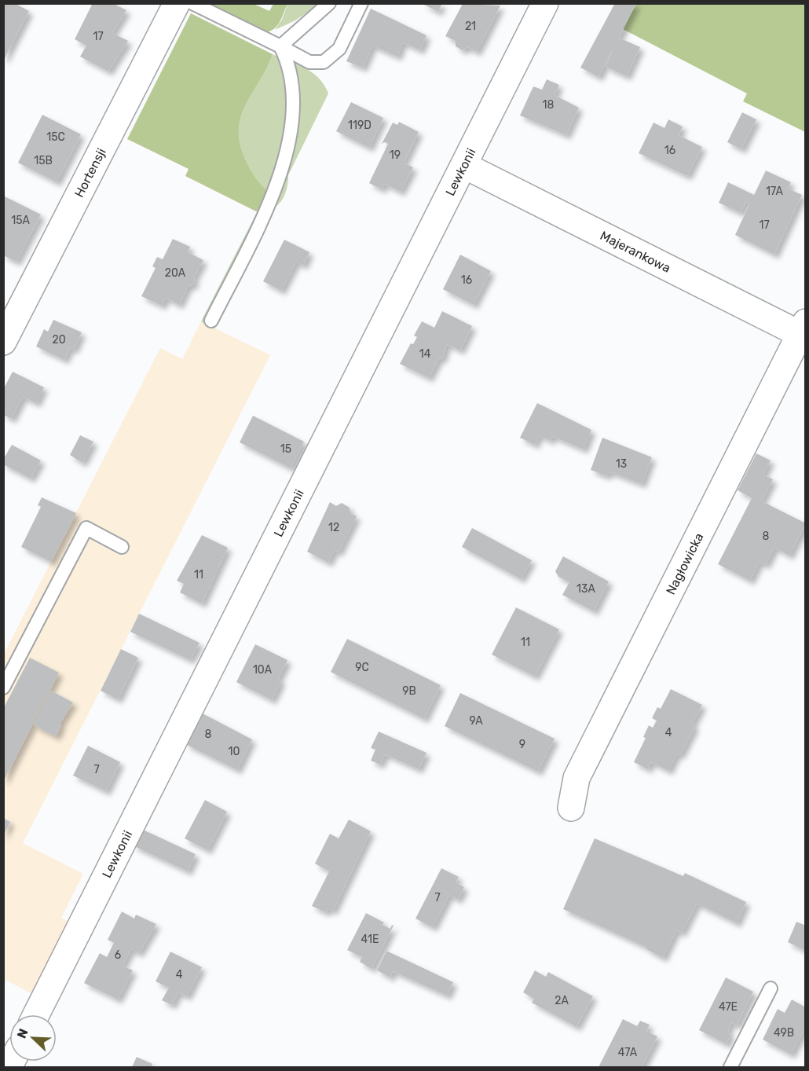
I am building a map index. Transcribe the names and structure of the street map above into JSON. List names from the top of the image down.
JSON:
{
  "streets": {
    "street": [
      "Hortensji",
      "Lewkonii",
      "Majerankowa",
      "Nagłowicka"
    ]
  },
  "crossings": [
    ["Lewkonii", "Majerankowa"],
    ["Majerankowa", "Nagłowicka"]
  ],
  "house_numbers": [
    "21",
    "17",
    "18",
    "119D",
    "15C",
    "16",
    "19",
    "15B",
    "17A",
    "15A",
    "17",
    "20A",
    "16",
    "20",
    "14",
    "15",
    "13",
    "12",
    "8",
    "11",
    "13A",
    "11",
    "9C",
    "10A",
    "9B",
    "9A",
    "4",
    "8",
    "9",
    "10",
    "7",
    "7",
    "41E",
    "6",
    "4",
    "2A",
    "47E",
    "49B",
    "47A"
  ],
  "north": "top left"
}
